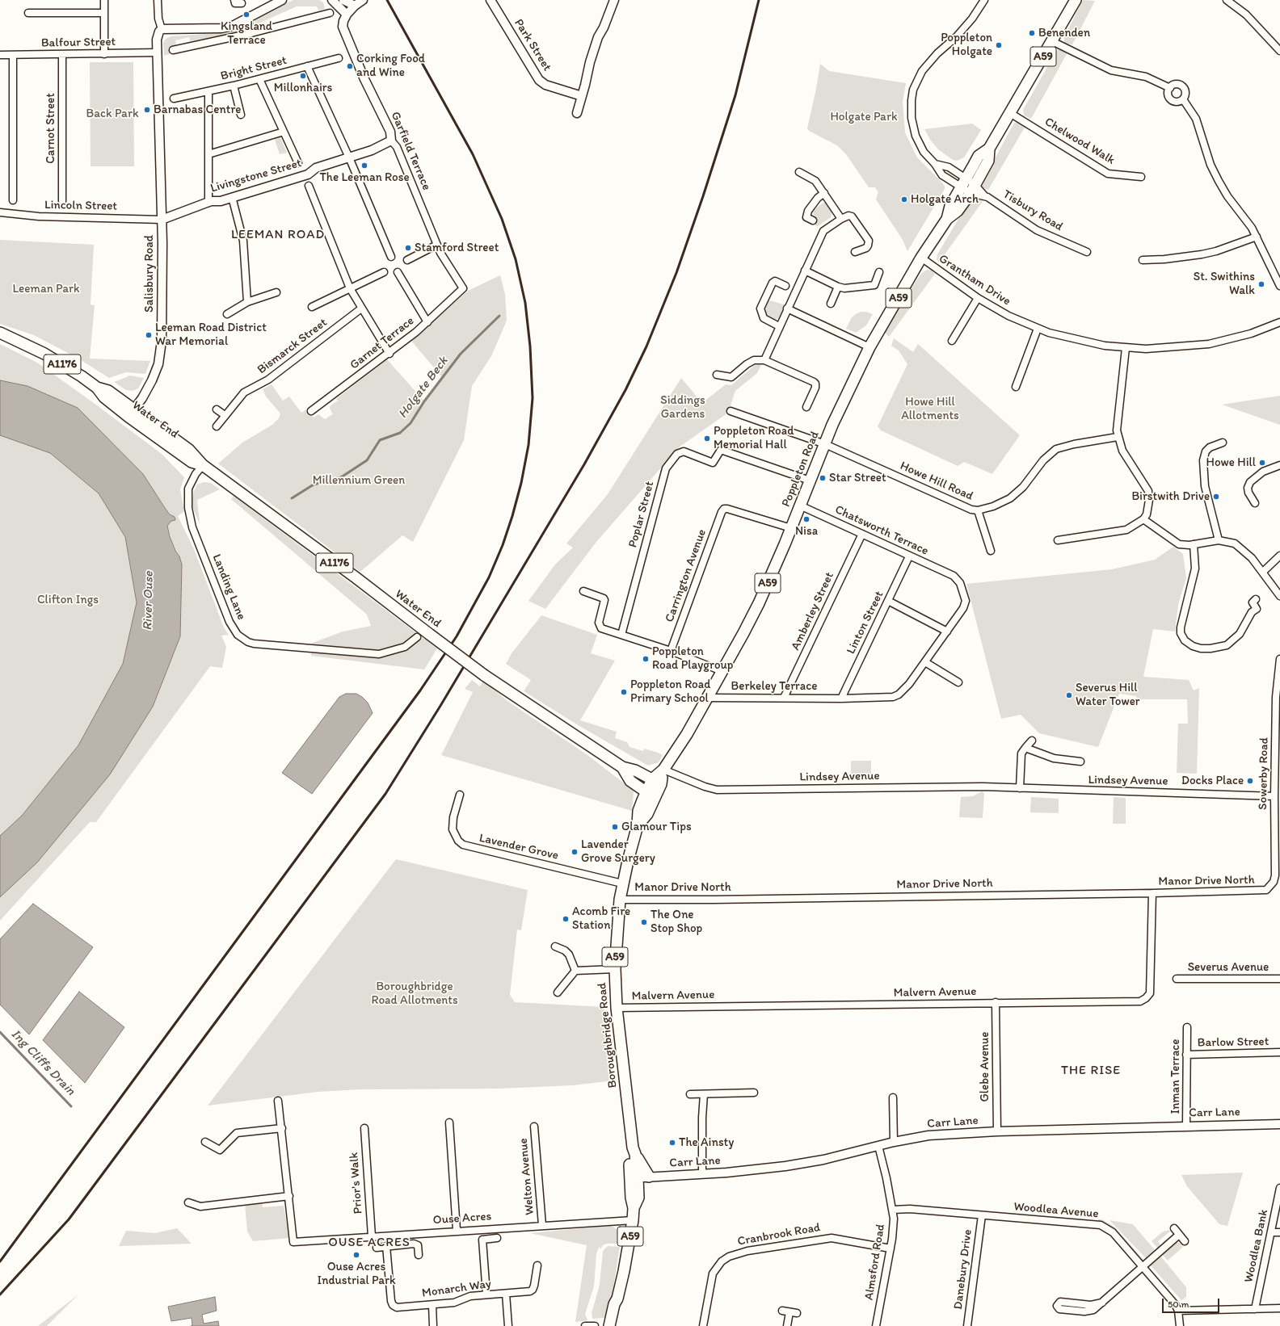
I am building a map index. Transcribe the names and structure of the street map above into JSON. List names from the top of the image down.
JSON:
{
  "streets": {
    "main road": [
      "A59",
      "A1176",
      "Water End",
      "Poppleton Road",
      "Boroughbridge Road"
    ],
    "street": [
      "Balfour Street",
      "Park Street",
      "Bright Street",
      "Carnot Street",
      "Chelwood Walk",
      "Garfield Terrace",
      "Livingstone Street",
      "Lincoln Street",
      "Tisbury Road",
      "Salisbury Road",
      "Grantham Drive",
      "Garnet Terrace",
      "Bismarck Street",
      "Howe Hill Road",
      "Poplar Street",
      "Chatsworth Terrace",
      "Carrington Avenue",
      "Landing Lane",
      "Amberley Street",
      "Linton Street",
      "Berkeley Terrace",
      "Sowerby Road",
      "Lindsey Avenue",
      "Lavender Grove",
      "Manor Drive North",
      "Severus Avenue",
      "Malvern Avenue",
      "Barlow Street",
      "Glebe Avenue",
      "Inman Terrace",
      "Carr Lane",
      "Welton Avenue",
      "Prior's Walk",
      "Woodlea Avenue",
      "Ouse Acres",
      "Cranbrook Road",
      "Woodlea Bank",
      "Almsford Road",
      "Danebury Drive",
      "Monarch Way"
    ]
  },
  "crossings": [
    ["Balfour Street", "Carnot Street"],
    ["Balfour Street", "Salisbury Road"],
    ["Chelwood Walk", "Poppleton Road"],
    ["Garfield Terrace", "Livingstone Street"],
    ["Garfield Terrace", "Garnet Terrace"],
    ["Livingstone Street", "Lincoln Street"],
    ["Livingstone Street", "Salisbury Road"],
    ["Lincoln Street", "Salisbury Road"],
    ["Tisbury Road", "Poppleton Road"],
    ["Salisbury Road", "Water End"],
    ["Grantham Drive", "Poppleton Road"],
    ["Water End", "Landing Lane"],
    ["Water End", "Boroughbridge Road"],
    ["Poppleton Road", "Howe Hill Road"],
    ["Poppleton Road", "Poplar Street"],
    ["Poppleton Road", "Chatsworth Terrace"],
    ["Poppleton Road", "Carrington Avenue"],
    ["Poppleton Road", "Berkeley Terrace"],
    ["Poppleton Road", "Boroughbridge Road"],
    ["Chatsworth Terrace", "Amberley Street"],
    ["Chatsworth Terrace", "Linton Street"],
    ["Chatsworth Terrace", "Berkeley Terrace"],
    ["Amberley Street", "Berkeley Terrace"],
    ["Linton Street", "Berkeley Terrace"],
    ["Sowerby Road", "Lindsey Avenue"],
    ["Sowerby Road", "Manor Drive North"],
    ["Lindsey Avenue", "Boroughbridge Road"],
    ["Lavender Grove", "Boroughbridge Road"],
    ["Manor Drive North", "Malvern Avenue"],
    ["Manor Drive North", "Boroughbridge Road"],
    ["Malvern Avenue", "Boroughbridge Road"],
    ["Malvern Avenue", "Glebe Avenue"],
    ["Boroughbridge Road", "Carr Lane"],
    ["Boroughbridge Road", "Ouse Acres"],
    ["Barlow Street", "Inman Terrace"],
    ["Glebe Avenue", "Carr Lane"],
    ["Inman Terrace", "Carr Lane"],
    ["Carr Lane", "Almsford Road"],
    ["Welton Avenue", "Ouse Acres"],
    ["Prior's Walk", "Ouse Acres"],
    ["Woodlea Avenue", "Almsford Road"],
    ["Woodlea Avenue", "Danebury Drive"],
    ["Cranbrook Road", "Almsford Road"]
  ],
  "districts": ["LEEMAN ROAD", "THE RISE", "OUSE ACRES"],
  "water": ["Holgate Beck", "River Ouse", "Ing Cliffs Drain"],
  "parks": [
    "Back Park",
    "Holgate Park",
    "Leeman Park",
    "Siddings Gardens",
    "Howe Hill Allotments",
    "Millennium Green",
    "Clifton Ings",
    "Boroughbridge Road Allotments"
  ],
  "places": [
    "Kingsland Terrace",
    "Benenden",
    "Poppleton Holgate",
    "Corking Food and Wine",
    "Millonhairs",
    "Barnabas Centre",
    "The Leeman Rose",
    "Holgate Arch",
    "Stamford Street",
    "St. Swithins Walk",
    "Leeman Road District War Memorial",
    "Poppleton Road Memorial Hall",
    "Howe Hill",
    "Star Street",
    "Birstwith Drive",
    "Nisa",
    "Poppleton Road Playgroup",
    "Poppleton Road Primary School",
    "Severus Hill Water Tower",
    "Docks Place",
    "Glamour Tips",
    "Lavender Grove Surgery",
    "Acomb Fire Station",
    "The One Stop Shop",
    "The Ainsty",
    "Ouse Acres Industrial Park"
  ],
  "scale_bar": "50 m"
}
